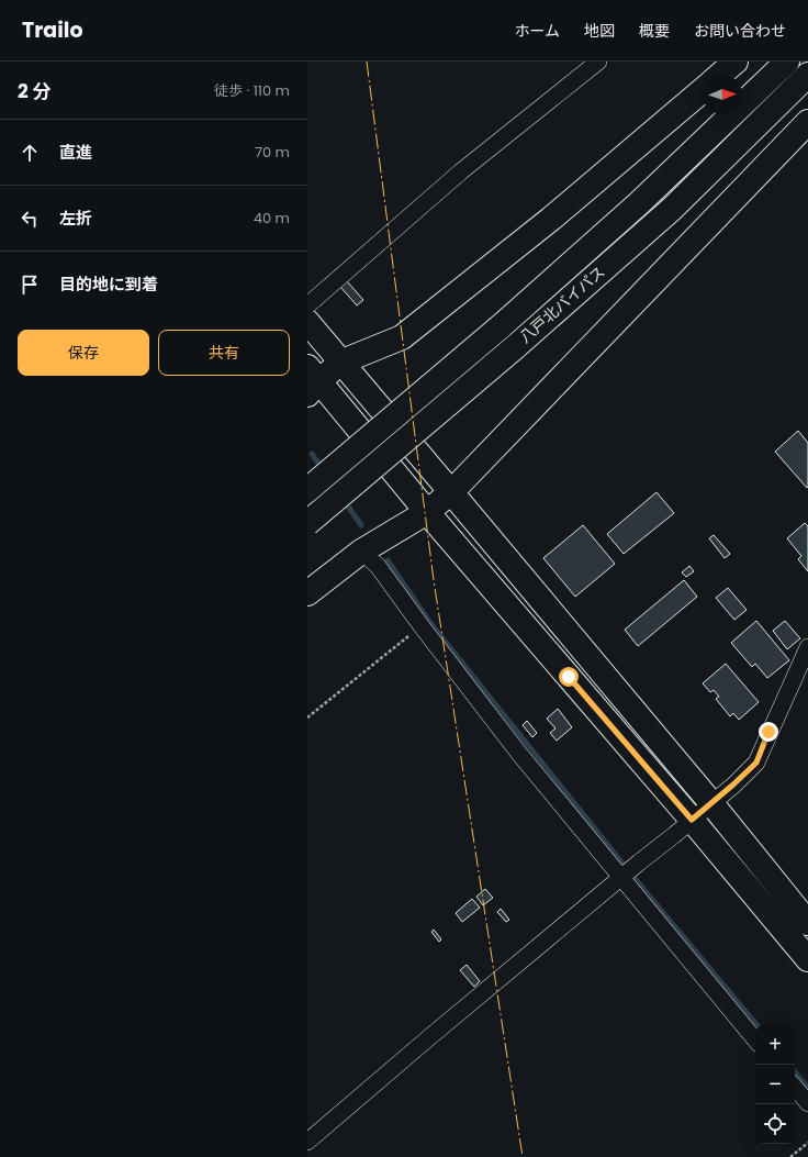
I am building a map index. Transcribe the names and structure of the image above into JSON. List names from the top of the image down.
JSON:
{
  "streets": {
    "main road": ["八戸北バイパス"]
  },
  "north": "right",
  "page": {
    "header": "Trailo",
    "nav": [
      "ホーム",
      "地図",
      "概要",
      "お問い合わせ"
    ],
    "heading": ["2 分", "徒歩 · 110 m"],
    "list": [
      ["直進", "70 m"],
      ["左折", "40 m"],
      "目的地に到着"
    ],
    "buttons": ["保存", "共有"],
    "map_buttons": ["+", "−"]
  }
}
